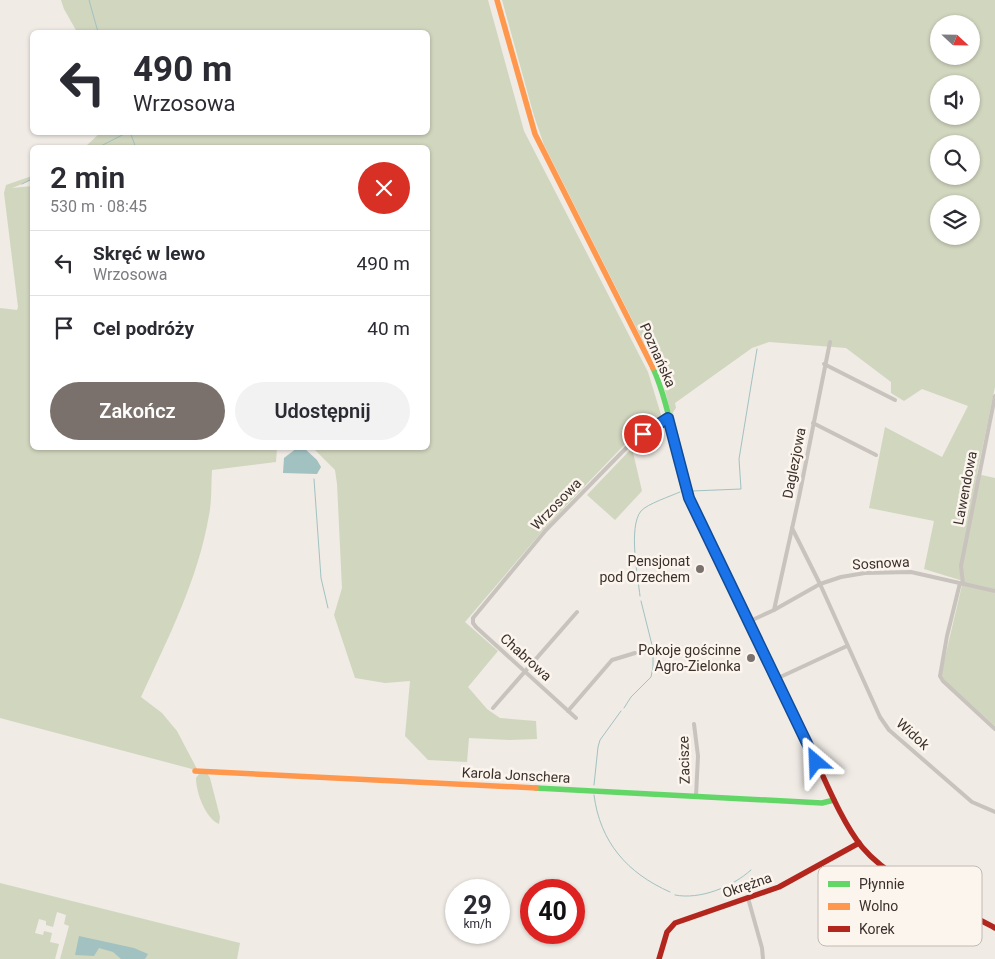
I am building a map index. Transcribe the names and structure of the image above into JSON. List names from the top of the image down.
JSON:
{
  "streets": {
    "street": [
      "Poznańska",
      "Daglezjowa",
      "Lawendowa",
      "Wrzosowa",
      "Sosnowa",
      "Chabrowa",
      "Widok",
      "Zacisze",
      "Karola Jonschera",
      "Okrężna"
    ]
  },
  "crossings": [
    ["Poznańska", "Wrzosowa"],
    ["Poznańska", "Sosnowa"],
    ["Poznańska", "Karola Jonschera"],
    ["Poznańska", "Okrężna"],
    ["Daglezjowa", "Sosnowa"],
    ["Lawendowa", "Sosnowa"],
    ["Wrzosowa", "Chabrowa"],
    ["Sosnowa", "Widok"],
    ["Zacisze", "Karola Jonschera"]
  ],
  "places": ["Pensjonat pod Orzechem", "Pokoje gościnne Agro-Zielonka"],
  "legend": ["Płynnie", "Wolno", "Korek"],
  "north": "right",
  "page": {
    "turn": ["490 m", "Wrzosowa"],
    "heading": ["2 min", "530 m · 08:45"],
    "list": [
      {
        "name": "Skręć w lewo",
        "note": "Wrzosowa",
        "value": "490 m"
      },
      {
        "name": "Cel podróży",
        "value": "40 m"
      }
    ],
    "buttons": ["Zakończ", "Udostępnij"],
    "speed": "29 km/h",
    "limit": "40"
  }
}
